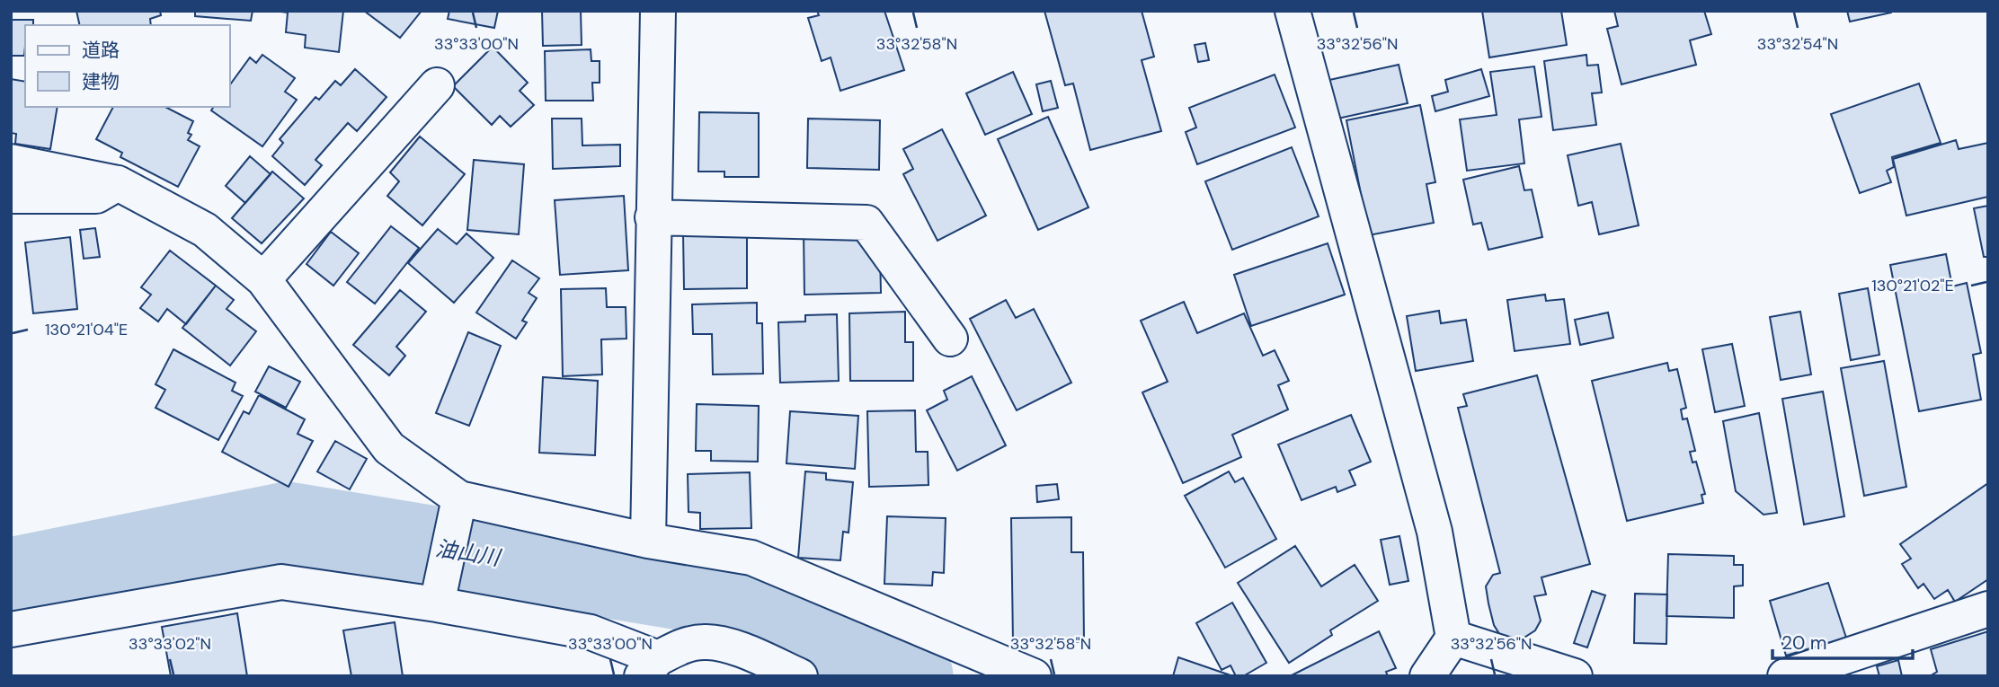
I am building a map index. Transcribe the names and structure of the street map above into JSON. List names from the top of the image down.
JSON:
{
  "water": ["油山川"],
  "legend": ["道路", "建物"],
  "scale_bar": "20 m",
  "coordinates": [
    "33°33'00\"N",
    "33°32'58\"N",
    "33°32'56\"N",
    "33°32'54\"N",
    "130°21'02\"E",
    "130°21'04\"E",
    "33°33'02\"N"
  ]
}
